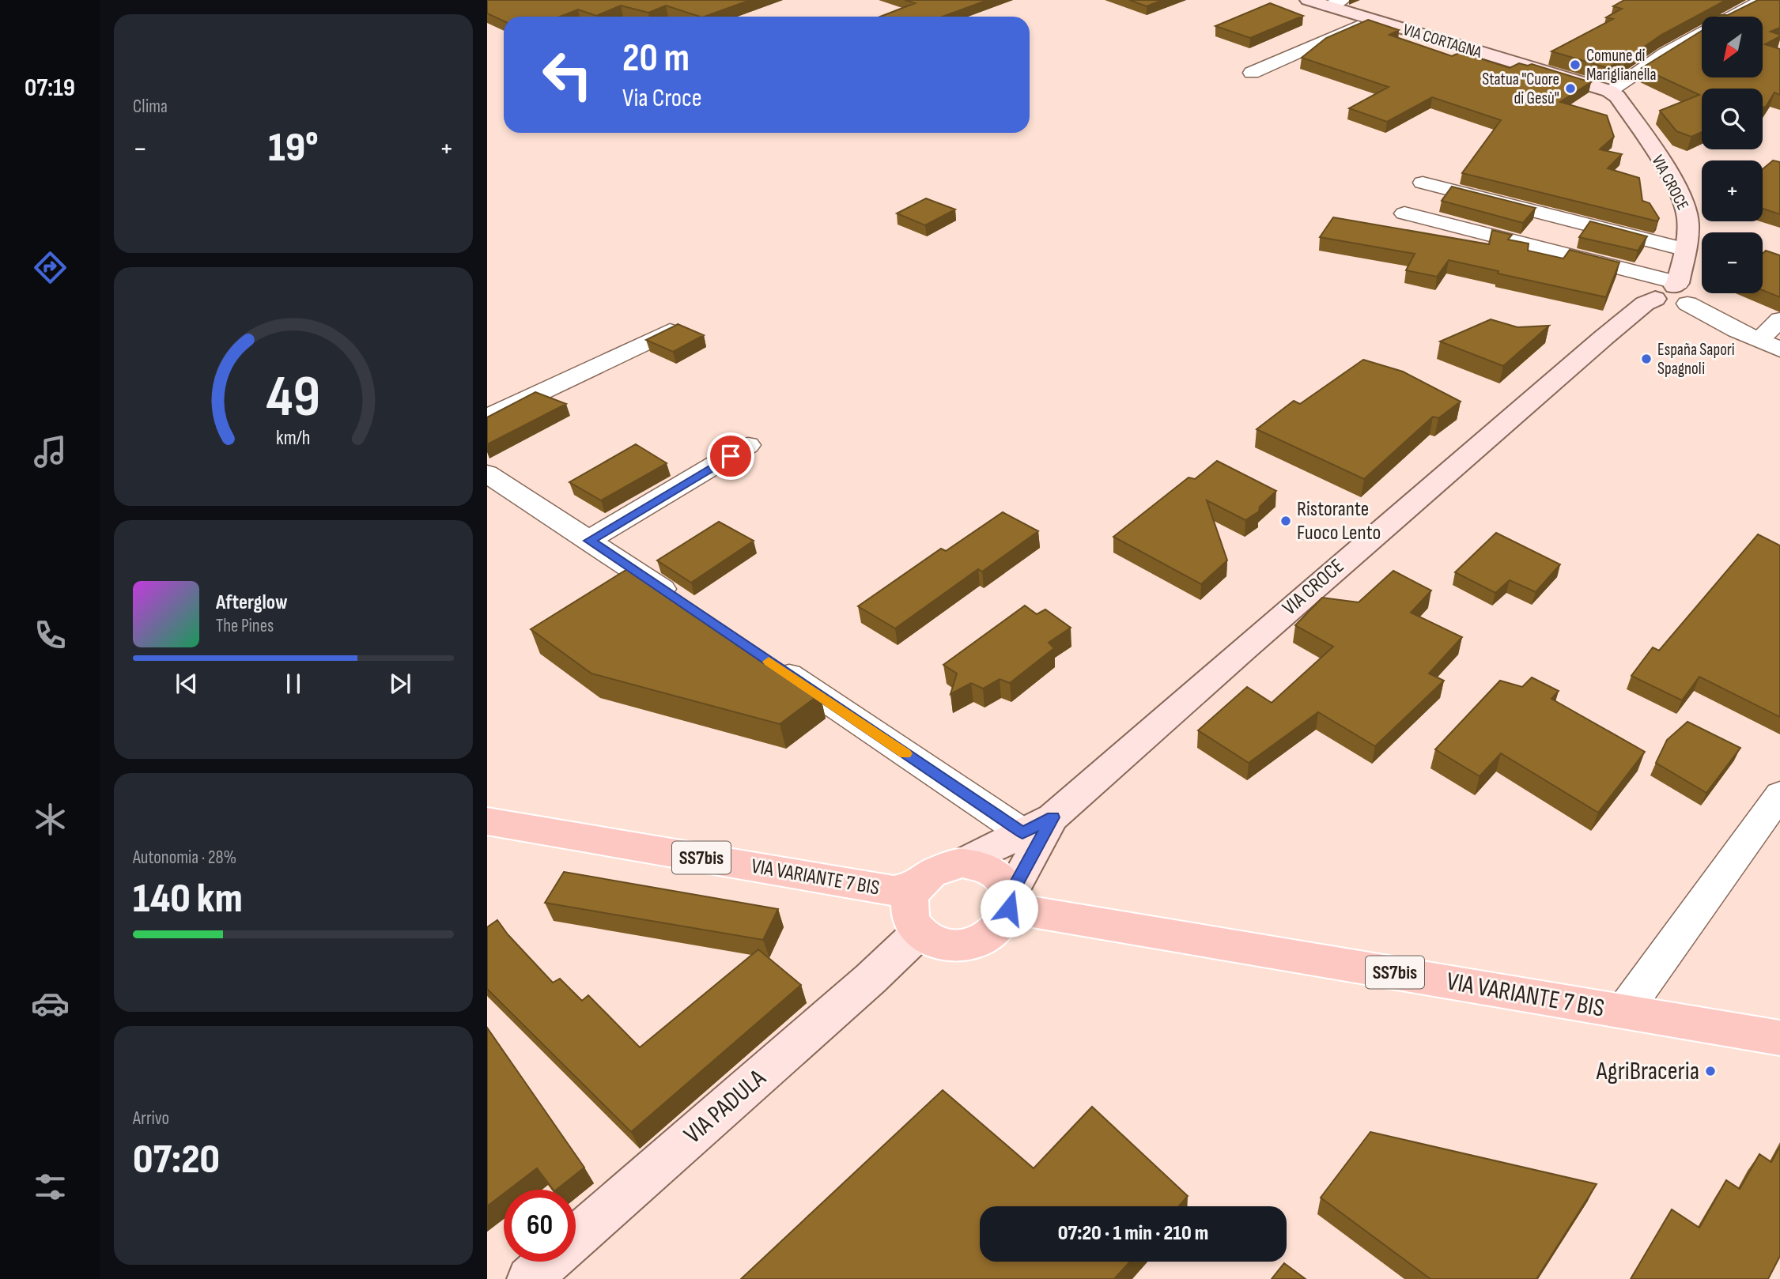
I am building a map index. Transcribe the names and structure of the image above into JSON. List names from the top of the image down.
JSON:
{
  "streets": {
    "main road": ["SS7bis", "VIA VARIANTE 7 BIS"],
    "street": ["VIA CORTAGNA", "VIA CROCE", "VIA PADULA"]
  },
  "crossings": [
    ["VIA CORTAGNA", "VIA CROCE"],
    ["VIA CROCE", "VIA VARIANTE 7 BIS"],
    ["VIA CROCE", "VIA PADULA"],
    ["VIA VARIANTE 7 BIS", "VIA PADULA"]
  ],
  "places": [
    "Comune di Mariglianella",
    "Statua \"Cuore di Gesù\"",
    "España Sapori Spagnoli",
    "Ristorante Fuoco Lento",
    "AgriBraceria"
  ],
  "north": "bottom left",
  "page": {
    "tabs": "07:19",
    "tile": [
      "Clima",
      ["Autonomia · 28%", "140 km"],
      ["Arrivo", "07:20"]
    ],
    "map_buttons": ["+", "−"],
    "turn": ["20 m", "Via Croce"],
    "heat": ["−", "19°", "+"],
    "song": ["Afterglow", "The Pines"],
    "limit": "60",
    "trip": "07:20 · 1 min · 210 m",
    "gauge": ["49", "km/h"]
  }
}
